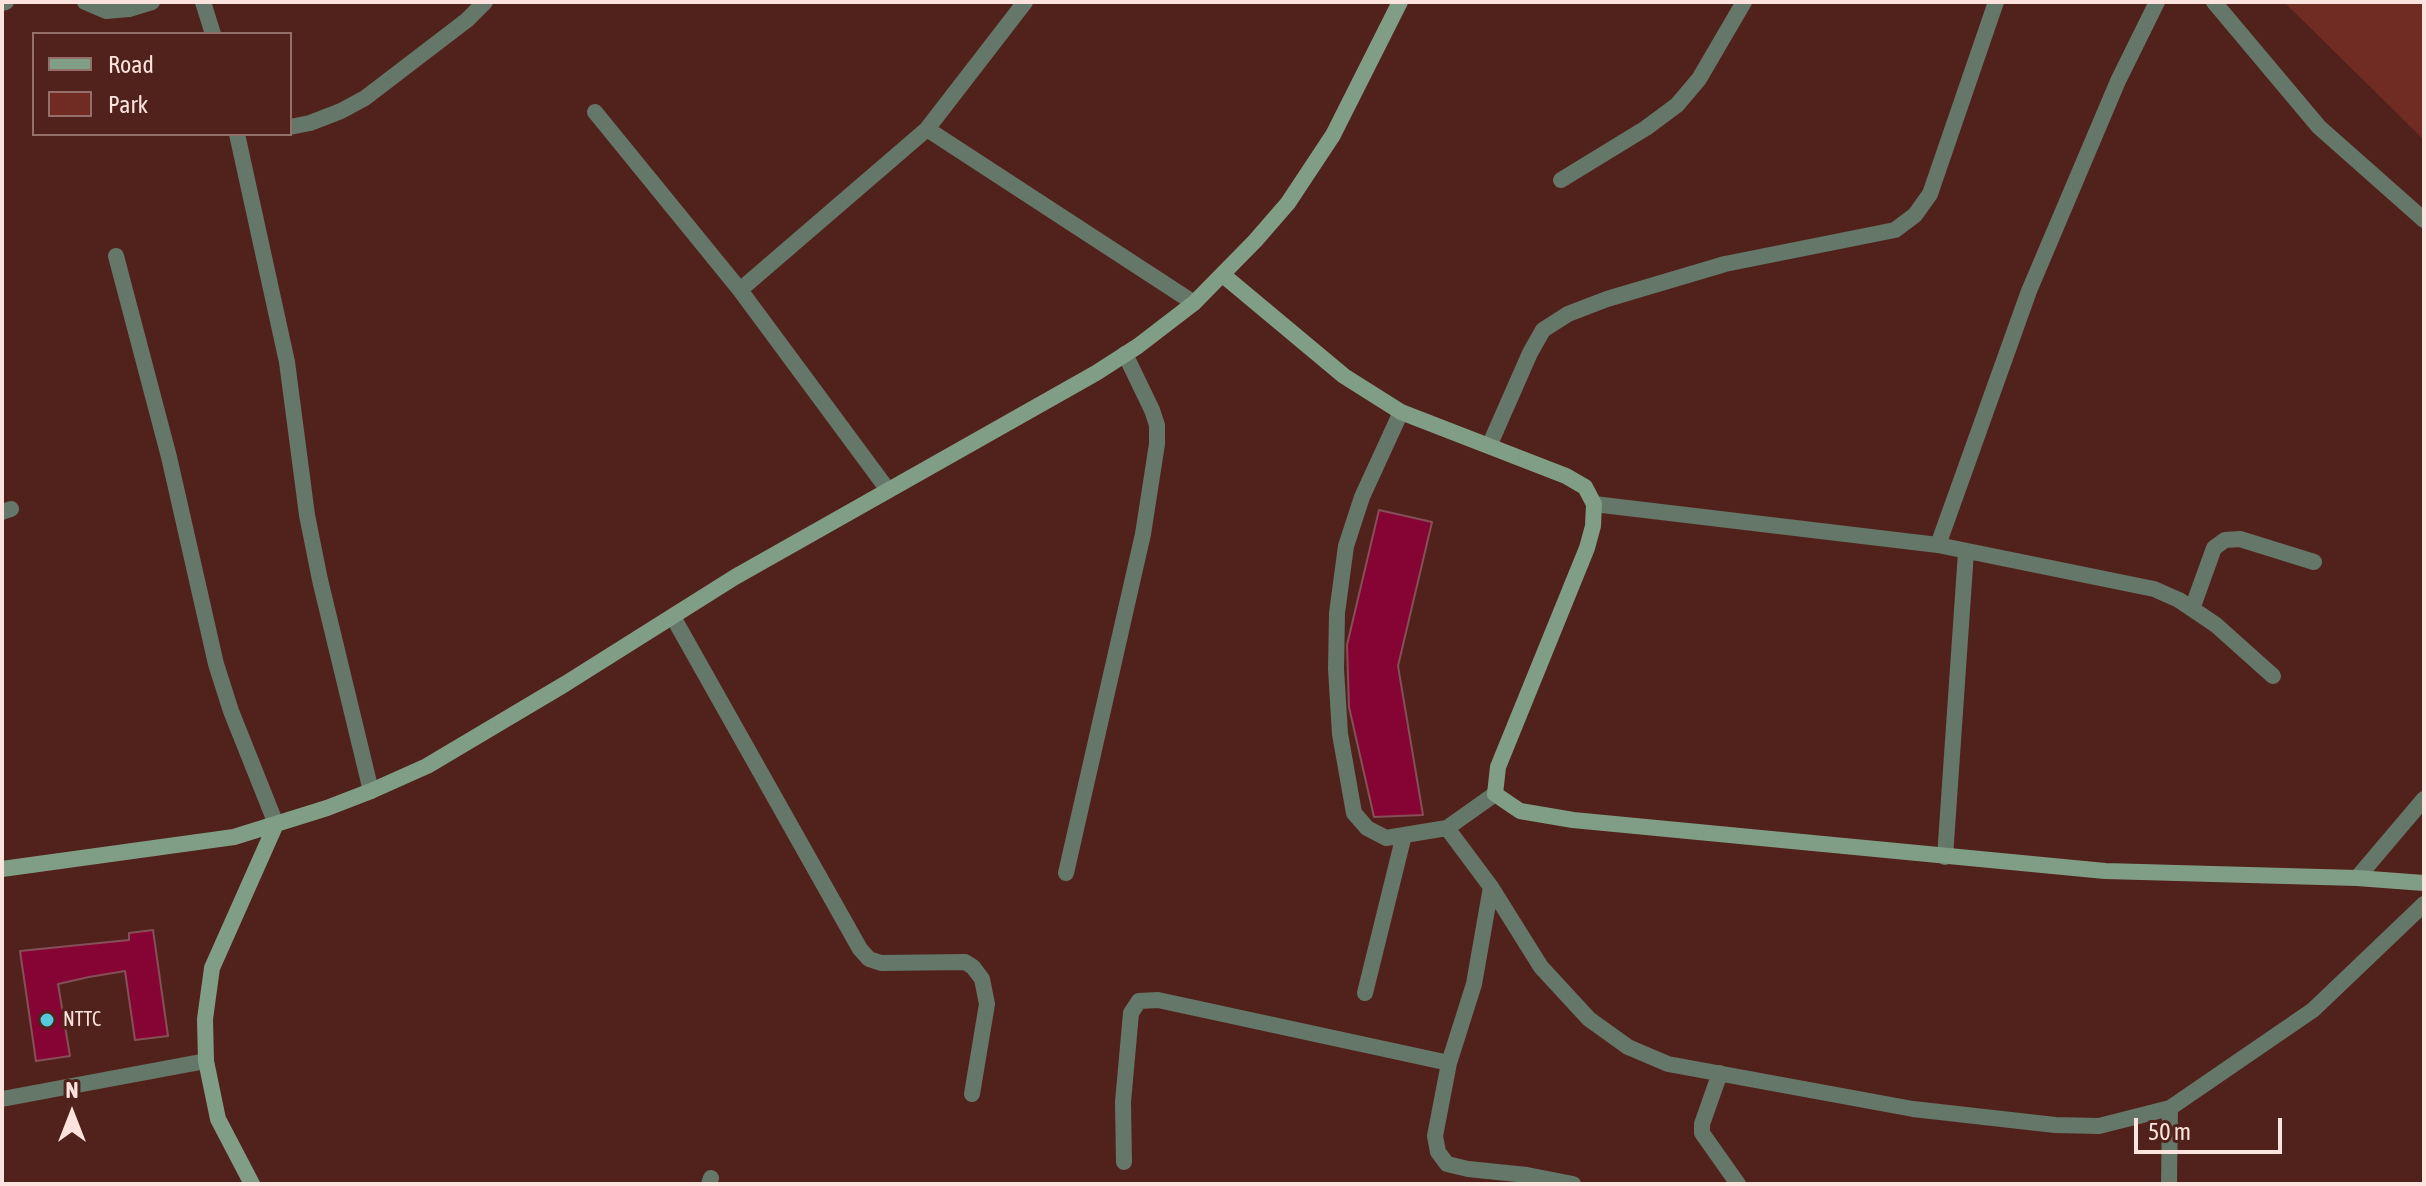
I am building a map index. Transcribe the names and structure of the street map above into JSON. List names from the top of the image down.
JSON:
{
  "places": ["NTTC"],
  "legend": ["Road", "Park"],
  "scale_bar": "50 m",
  "north": "top"
}
